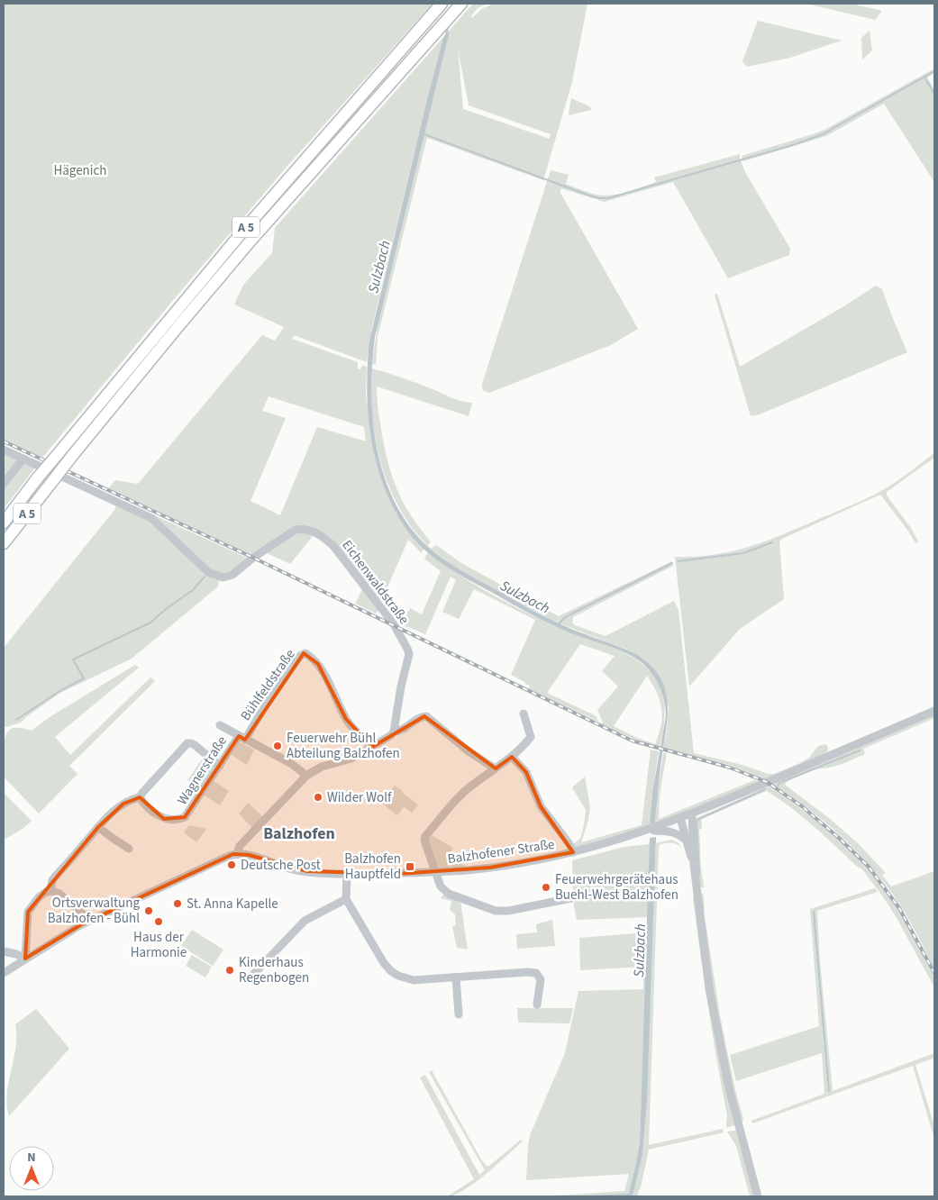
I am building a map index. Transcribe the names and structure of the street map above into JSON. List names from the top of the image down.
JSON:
{
  "streets": {
    "highway": ["A 5"],
    "street": [
      "Eichenwaldstraße",
      "Bühlfeldstraße",
      "Wagnerstraße",
      "Balzhofener Straße"
    ]
  },
  "crossings": [
    ["Bühlfeldstraße", "Wagnerstraße"]
  ],
  "districts": ["Balzhofen"],
  "water": ["Sulzbach"],
  "parks": ["Hägenich"],
  "places": {
    "other": [
      "Feuerwehr Bühl Abteilung Balzhofen",
      "Wilder Wolf",
      "Deutsche Post",
      "Feuerwehrgerätehaus Buehl-West Balzhofen",
      "St. Anna Kapelle",
      "Ortsverwaltung Balzhofen - Bühl",
      "Haus der Harmonie",
      "Kinderhaus Regenbogen"
    ],
    "transit": ["Balzhofen Hauptfeld"]
  },
  "north": "top"
}
